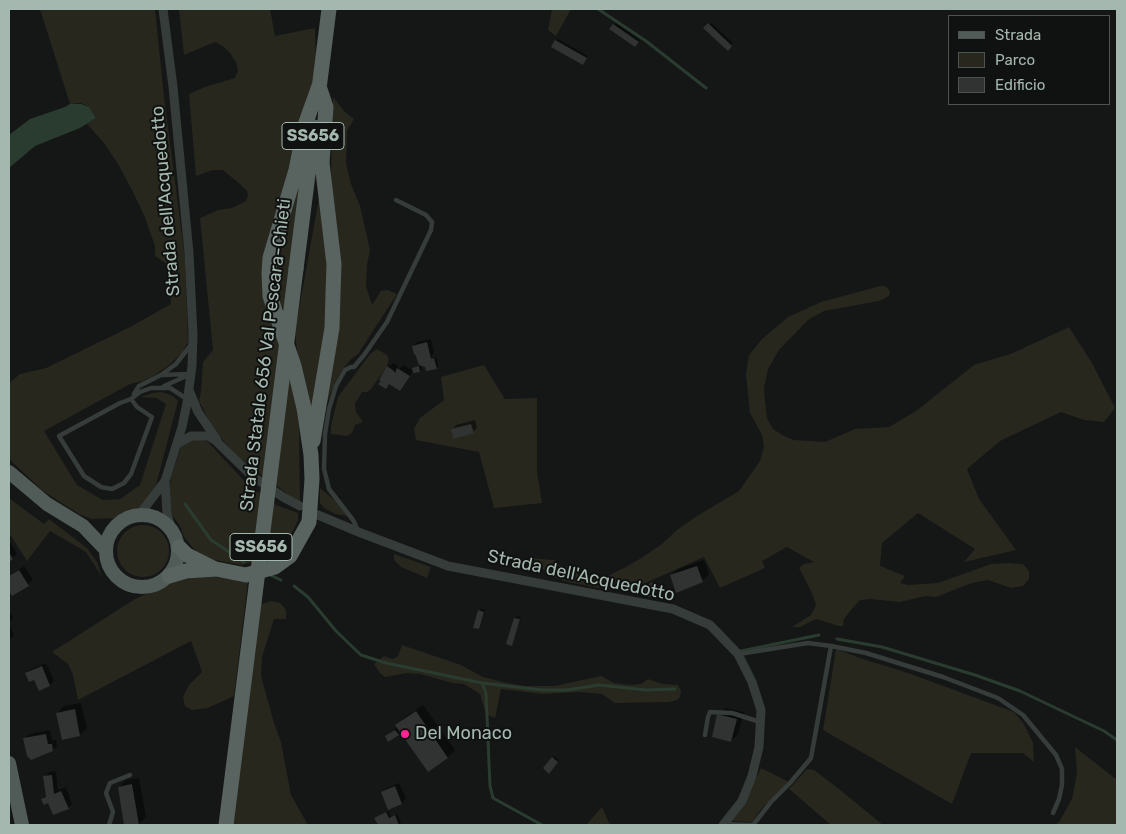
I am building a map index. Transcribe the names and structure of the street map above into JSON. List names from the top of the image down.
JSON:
{
  "streets": {
    "highway": ["SS656", "Strada Statale 656 Val Pescara-Chieti"],
    "street": ["Strada dell'Acquedotto"]
  },
  "places": ["Del Monaco"],
  "legend": ["Strada", "Parco", "Edificio"]
}
